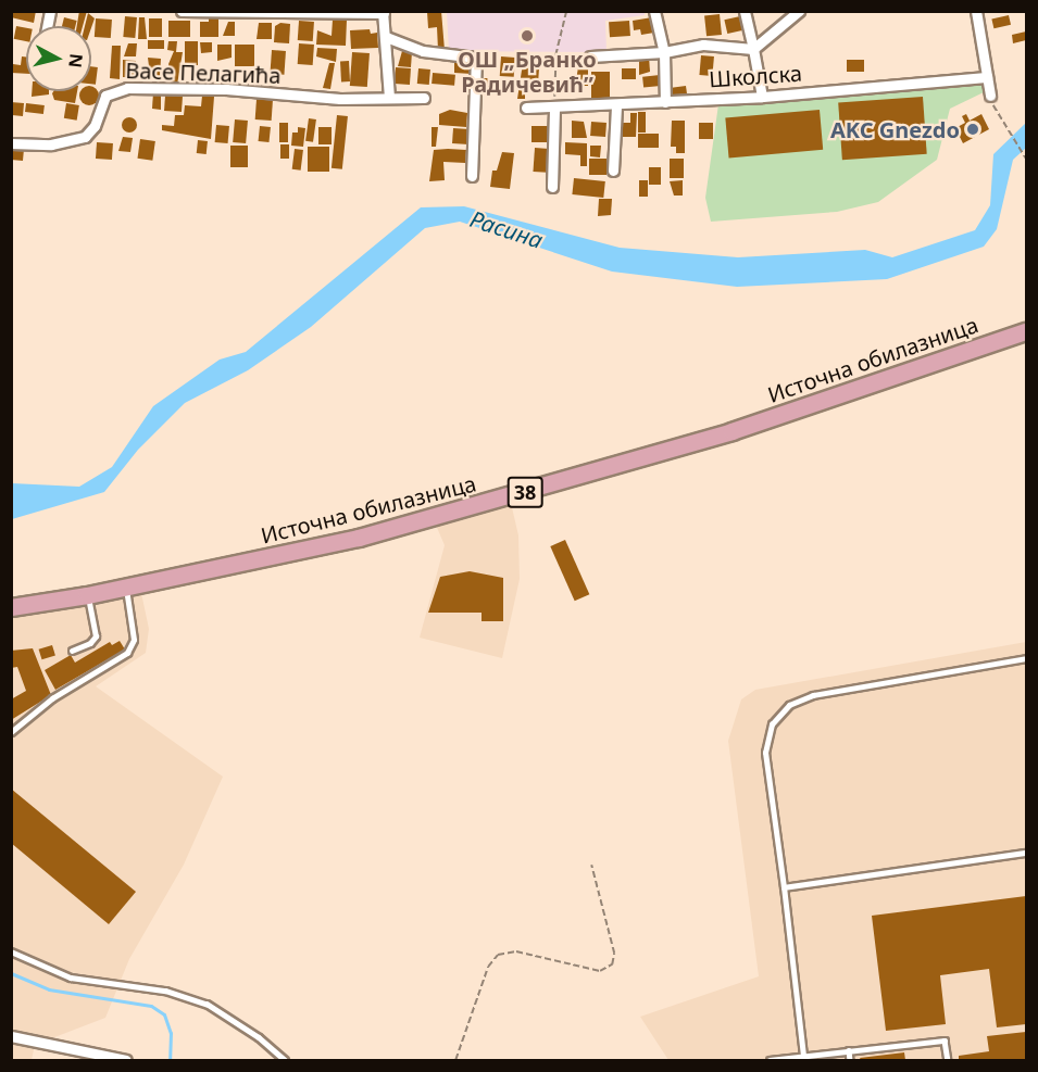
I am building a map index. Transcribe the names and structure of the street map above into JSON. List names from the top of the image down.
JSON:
{
  "streets": {
    "main road": ["Источна обилазница", "38"],
    "street": ["Васе Пелагића", "Школска"]
  },
  "water": ["Расина"],
  "places": ["ОШ „Бранко Радичевић”", "AKC Gnezdo"],
  "north": "right"
}
